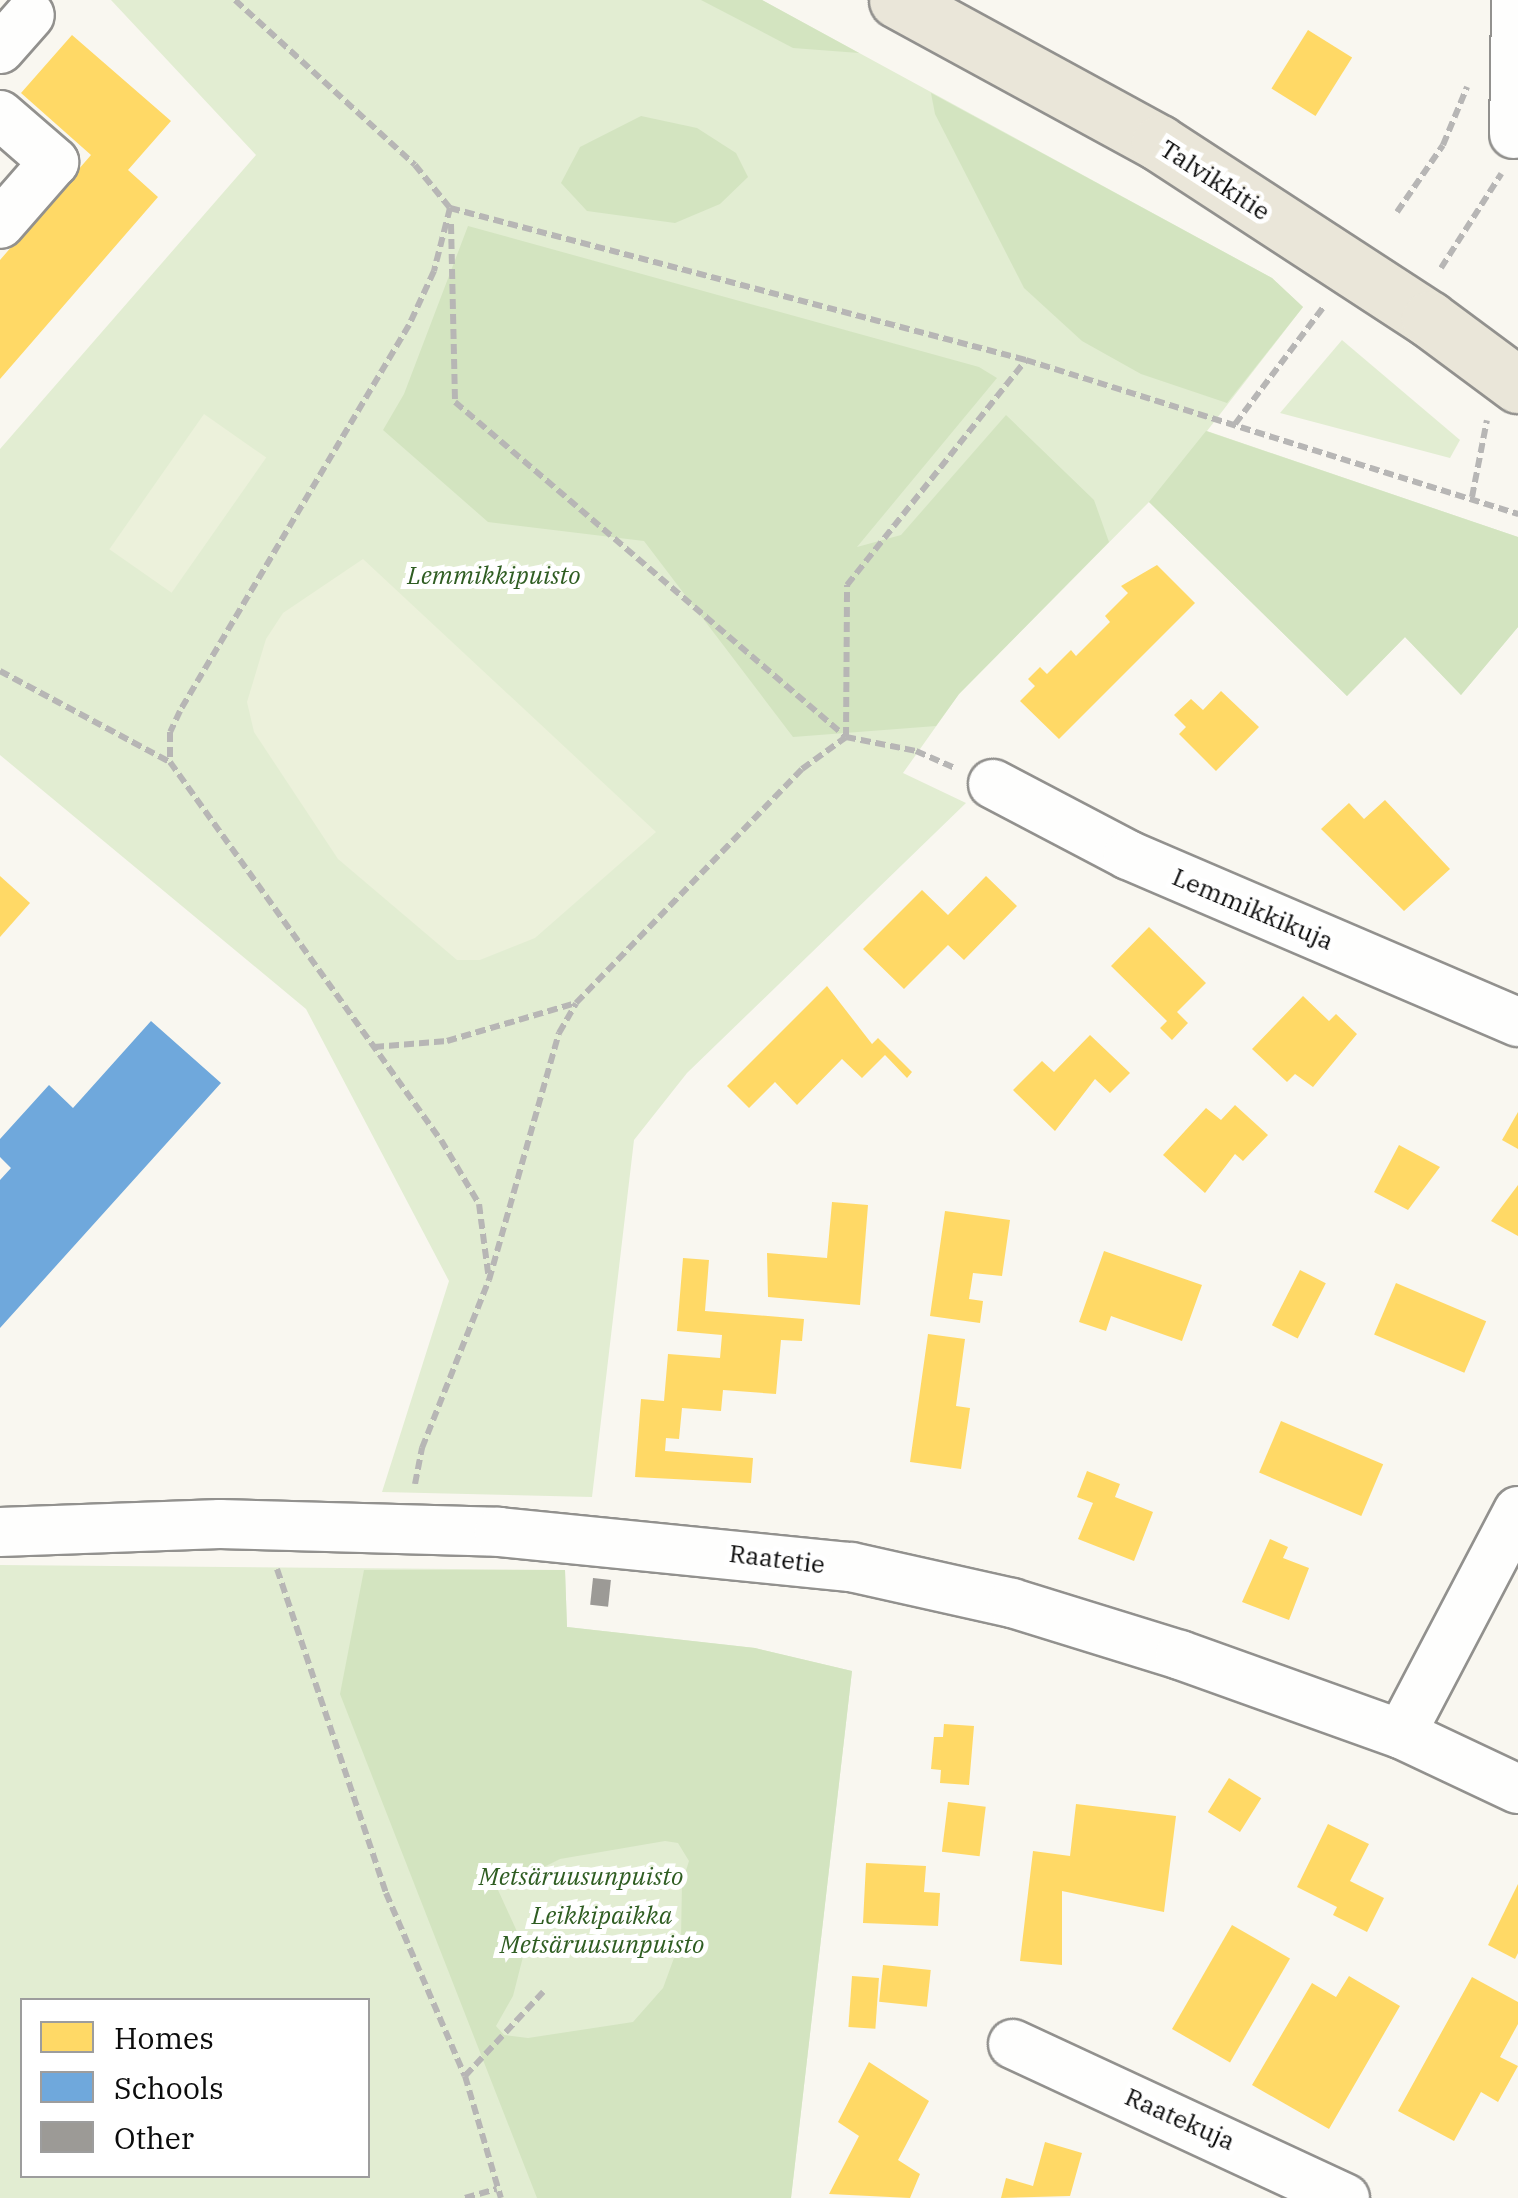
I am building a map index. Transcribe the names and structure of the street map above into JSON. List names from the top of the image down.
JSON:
{
  "streets": {
    "main road": ["Talvikkitie"],
    "street": ["Lemmikkikuja", "Raatetie", "Raatekuja"]
  },
  "parks": ["Lemmikkipuisto", "Metsäruusunpuisto", "Leikkipaikka Metsäruusunpuisto"],
  "legend": ["Homes", "Schools", "Other"]
}
